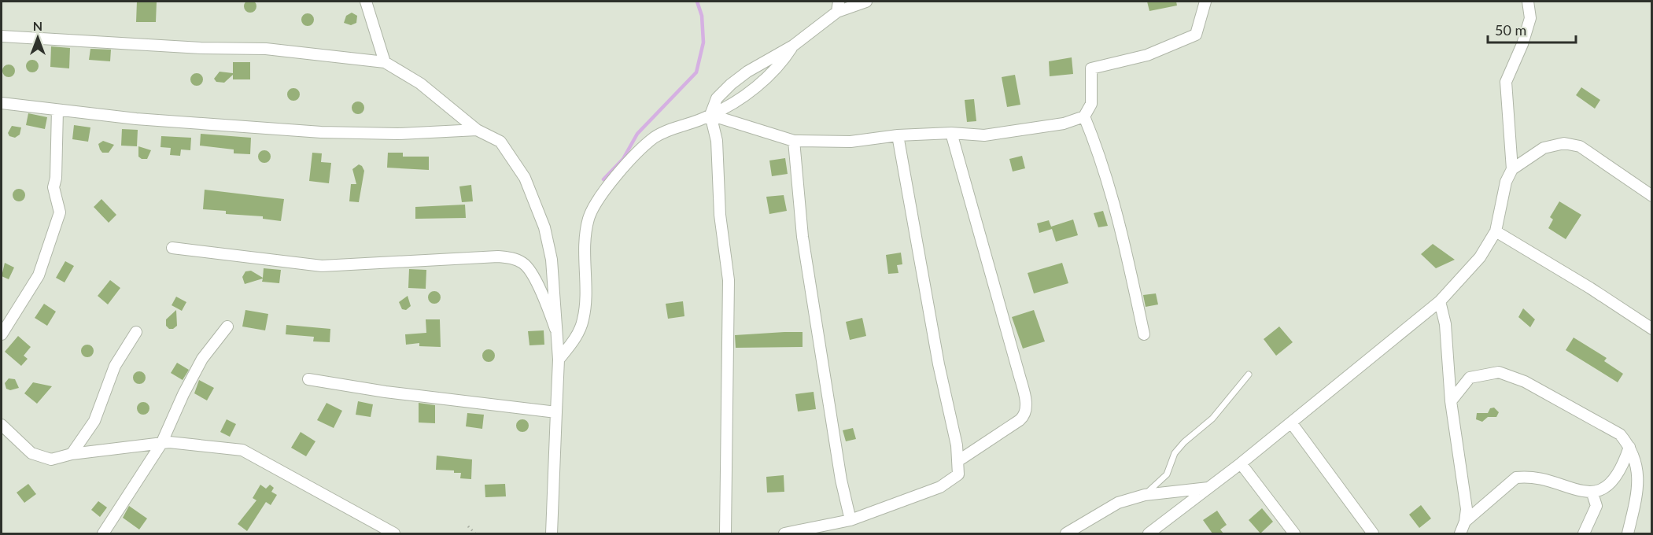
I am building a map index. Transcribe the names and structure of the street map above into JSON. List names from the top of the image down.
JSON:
{
  "scale_bar": "50 m",
  "north": "top"
}
